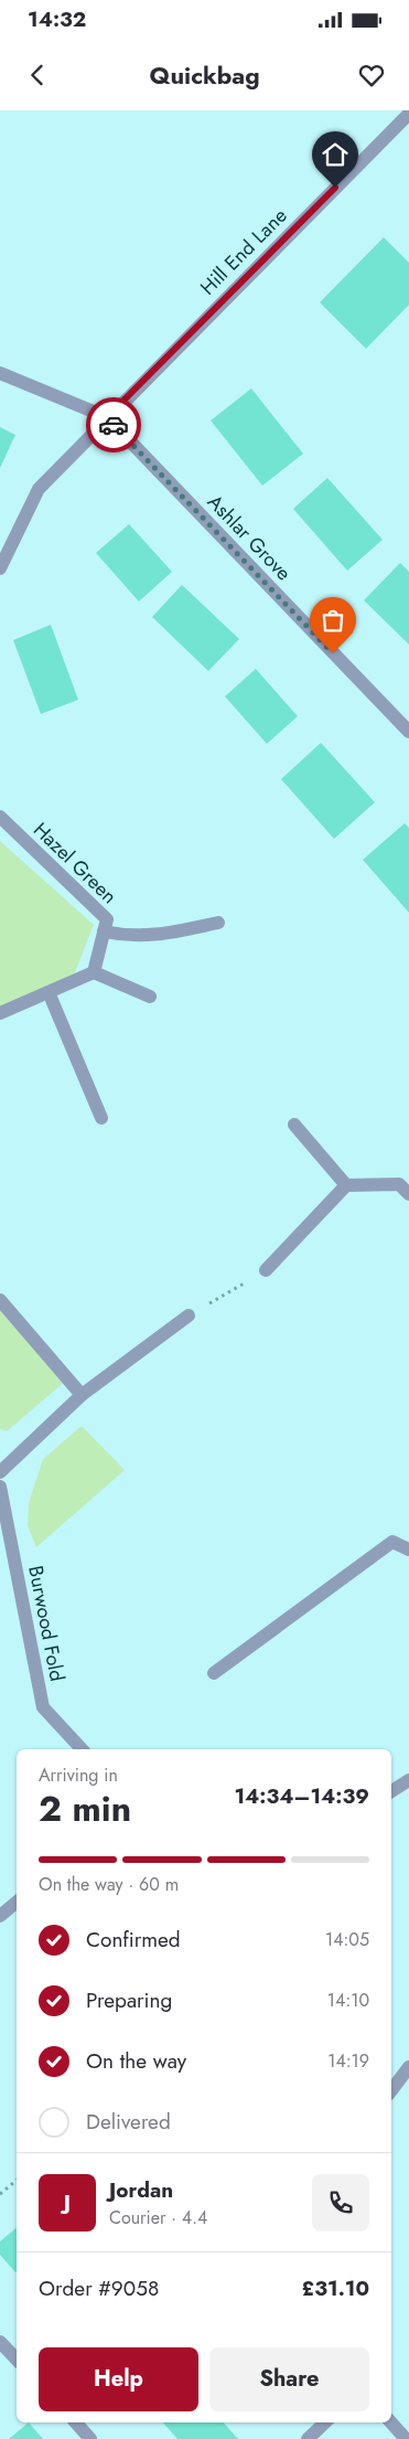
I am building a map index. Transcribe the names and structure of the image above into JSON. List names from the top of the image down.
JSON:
{
  "streets": {
    "street": [
      "Hill End Lane",
      "Ashlar Grove",
      "Hazel Green",
      "Burwood Fold"
    ]
  },
  "crossings": [
    ["Hill End Lane", "Ashlar Grove"]
  ],
  "page": {
    "status": "14:32",
    "header": "Quickbag",
    "heading": ["2 min", "Arriving in", "14:34–14:39"],
    "panel": [
      "Jordan",
      "Courier · 4.4",
      "Order #9058",
      "£31.10"
    ],
    "bar": "On the way · 60 m",
    "list": [
      ["Confirmed", "14:05"],
      ["Preparing", "14:10"],
      ["On the way", "14:19"],
      "Delivered"
    ],
    "round": "J",
    "buttons": ["Help", "Share"]
  }
}
